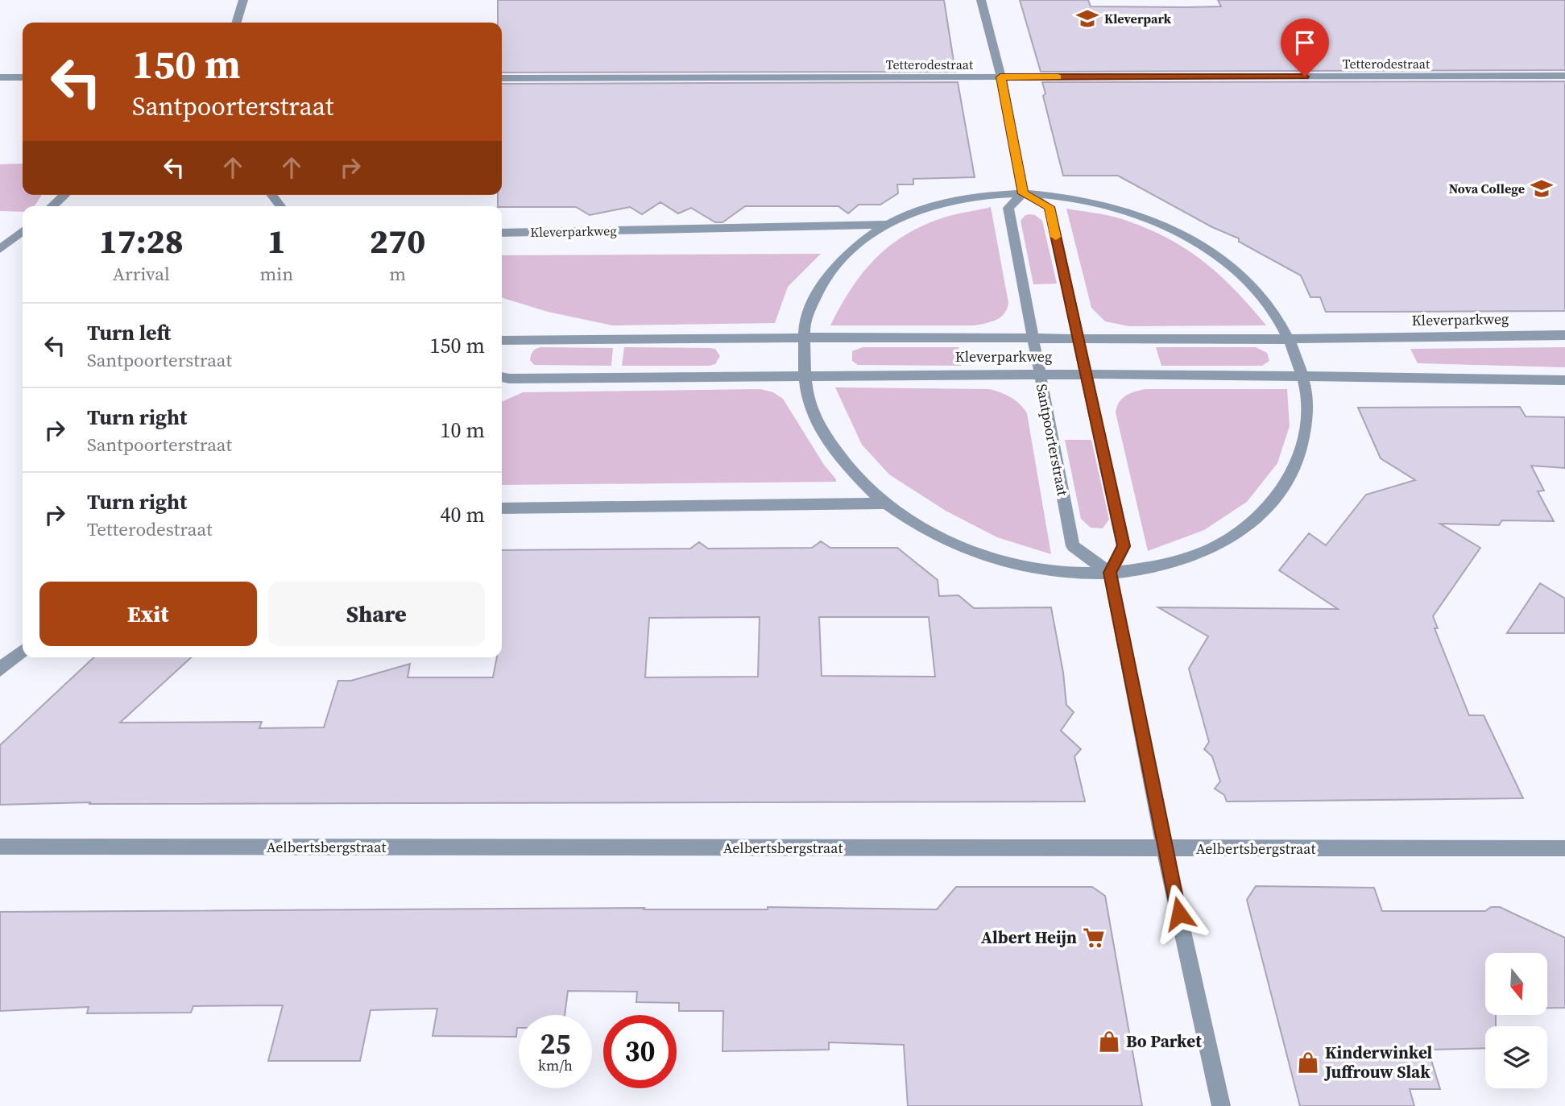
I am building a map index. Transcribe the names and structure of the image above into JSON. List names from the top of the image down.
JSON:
{
  "streets": {
    "street": [
      "Tetterodestraat",
      "Kleverparkweg",
      "Santpoorterstraat",
      "Aelbertsbergstraat"
    ]
  },
  "crossings": [
    ["Kleverparkweg", "Santpoorterstraat"]
  ],
  "places": {
    "school or university": ["Kleverpark", "Nova College"],
    "supermarket": ["Albert Heijn"],
    "shop": ["Bo Parket", "Kinderwinkel Juffrouw Slak"]
  },
  "north": "bottom",
  "page": {
    "turn": ["150 m", "Santpoorterstraat"],
    "eta": [
      "17:28",
      "Arrival",
      "1",
      "min",
      "270",
      "m"
    ],
    "list": [
      {
        "name": "Turn left",
        "note": "Santpoorterstraat",
        "value": "150 m"
      },
      {
        "name": "Turn right",
        "note": "Santpoorterstraat",
        "value": "10 m"
      },
      {
        "name": "Turn right",
        "note": "Tetterodestraat",
        "value": "40 m"
      }
    ],
    "buttons": ["Exit", "Share"],
    "speed": "25 km/h",
    "limit": "30"
  }
}
